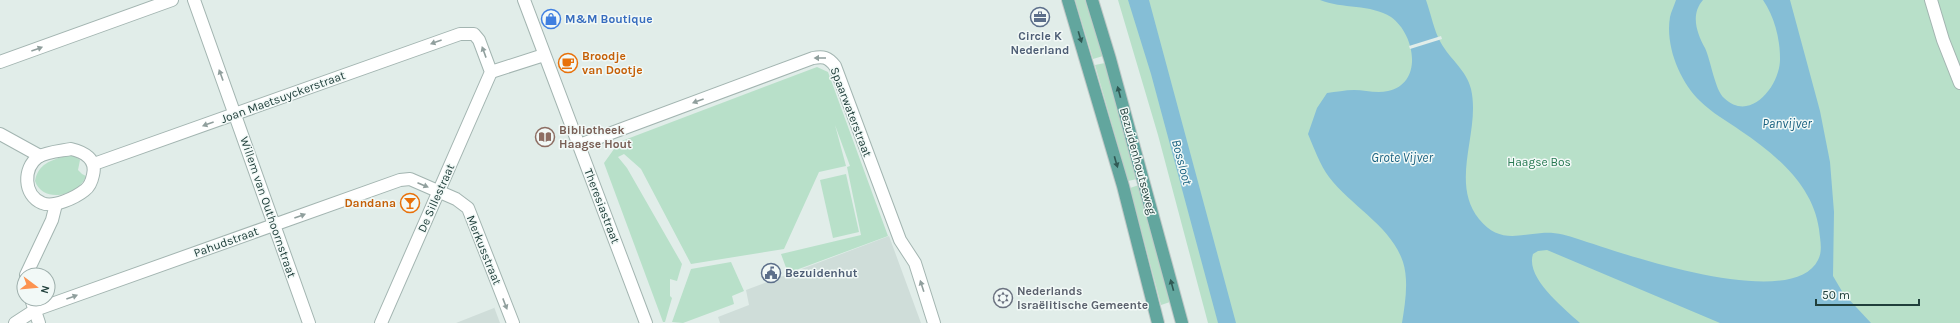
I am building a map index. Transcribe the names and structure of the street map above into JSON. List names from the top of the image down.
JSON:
{
  "streets": {
    "main road": ["Bezuidenhoutseweg"],
    "street": [
      "Joan Maetsuyckerstraat",
      "Spaarwaterstraat",
      "De Sillestraat",
      "Theresiastraat",
      "Willem van Outhoornstraat",
      "Pahudstraat",
      "Merkusstraat"
    ]
  },
  "crossings": [
    ["Joan Maetsuyckerstraat", "De Sillestraat"],
    ["Joan Maetsuyckerstraat", "Willem van Outhoornstraat"],
    ["Spaarwaterstraat", "Theresiastraat"],
    ["De Sillestraat", "Pahudstraat"],
    ["De Sillestraat", "Merkusstraat"],
    ["Willem van Outhoornstraat", "Pahudstraat"],
    ["Pahudstraat", "Merkusstraat"]
  ],
  "one_way": [
    "Joan Maetsuyckerstraat",
    "Willem van Outhoornstraat",
    "Pahudstraat",
    "Merkusstraat"
  ],
  "water": ["Panvijver", "Grote Vijver", "Bossloot"],
  "parks": ["Haagse Bos"],
  "places": {
    "office": ["Circle K Nederland"],
    "shop": ["M&M Boutique"],
    "cafe": ["Broodje van Dootje"],
    "library": ["Bibliotheek Haagse Hout"],
    "bar": ["Dandana"],
    "public building": ["Bezuidenhut"],
    "synagogue": ["Nederlands Israëlitische Gemeente"]
  },
  "scale_bar": "50 m",
  "north": "right"
}
